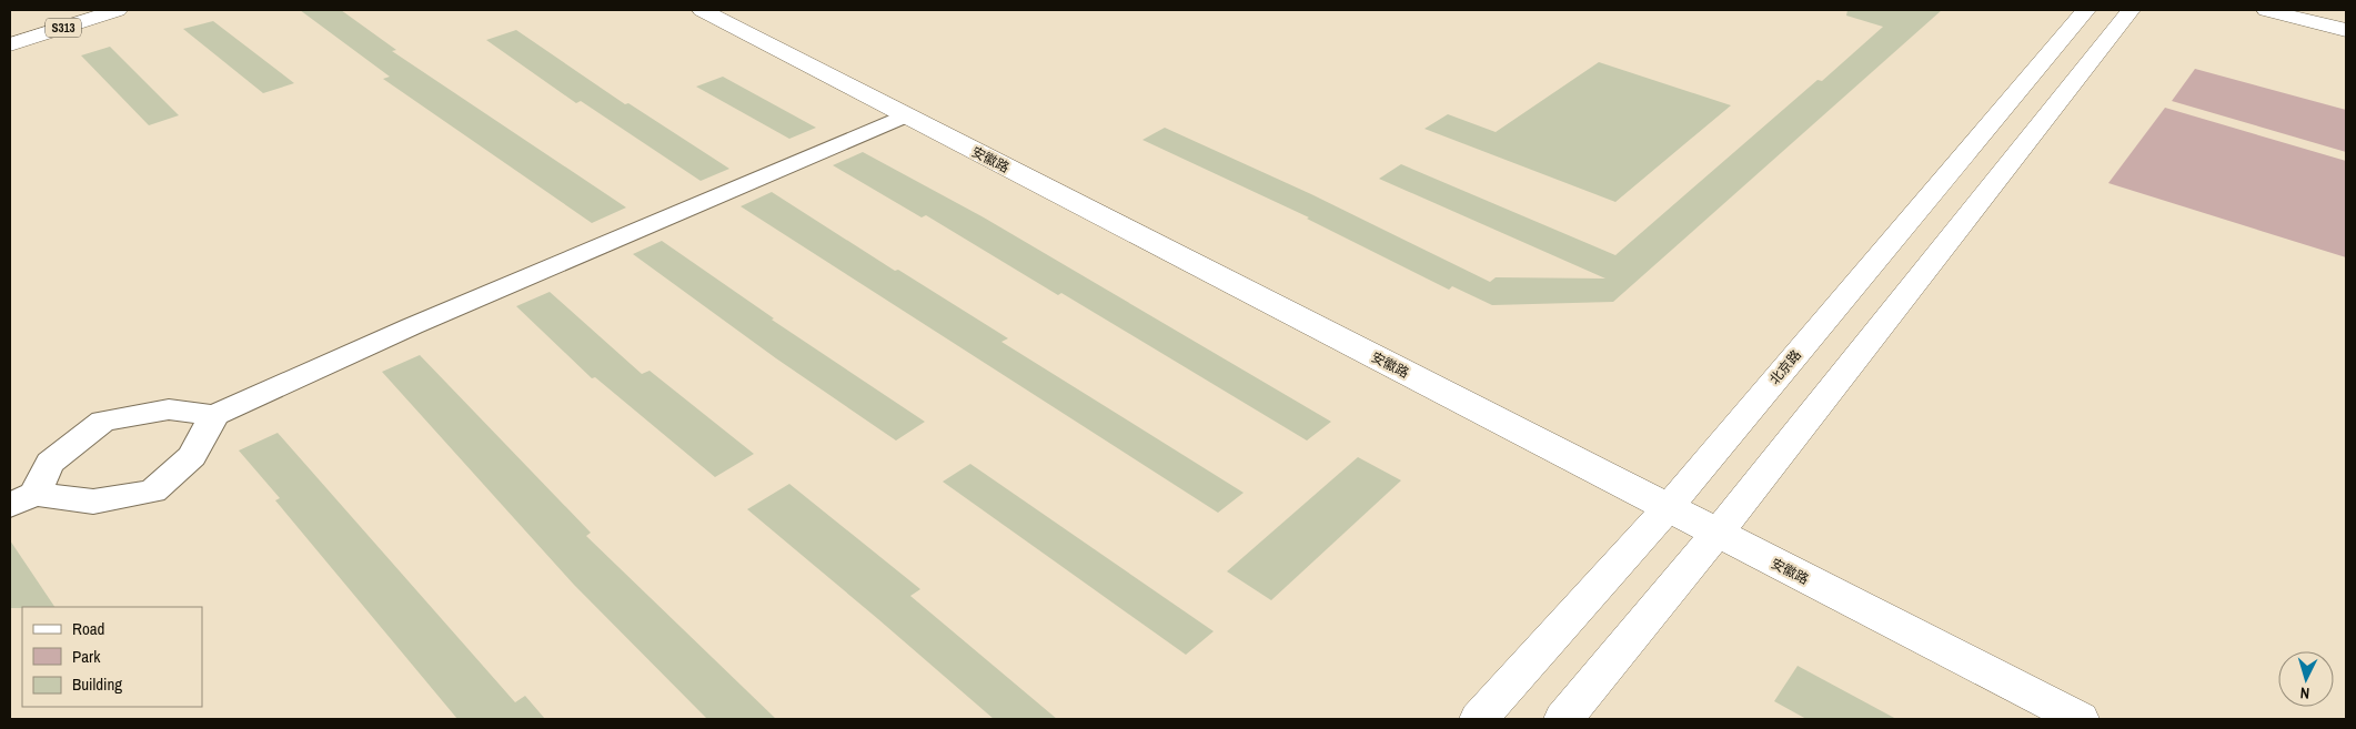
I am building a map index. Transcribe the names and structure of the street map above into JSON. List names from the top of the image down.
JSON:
{
  "streets": {
    "street": ["S313", "安徽路", "北京路"]
  },
  "crossings": [
    ["安徽路", "北京路"]
  ],
  "legend": ["Road", "Park", "Building"],
  "north": "bottom"
}
